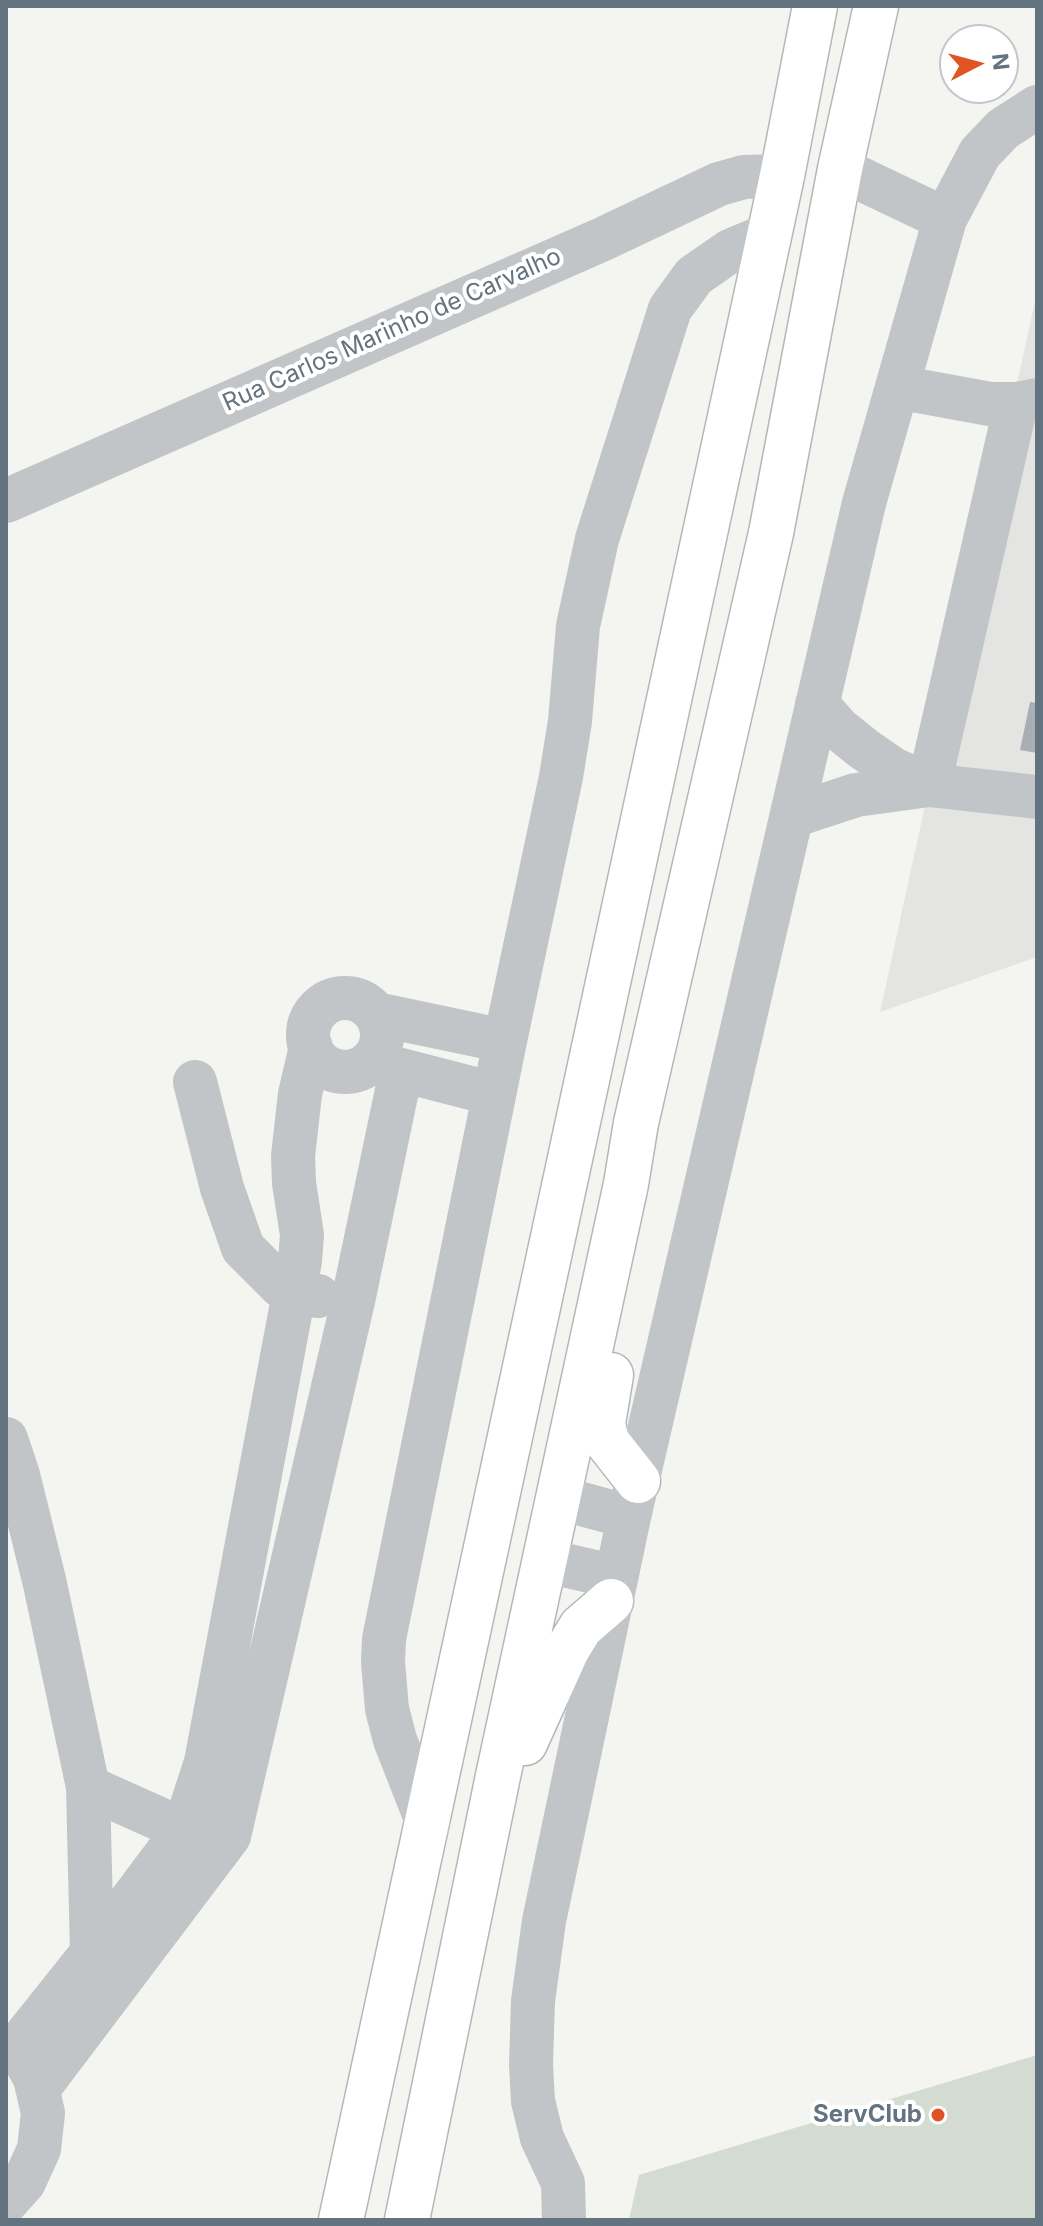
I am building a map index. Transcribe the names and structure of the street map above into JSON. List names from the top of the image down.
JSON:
{
  "streets": {
    "street": ["Rua Carlos Marinho de Carvalho"]
  },
  "places": ["ServClub"],
  "north": "right"
}
